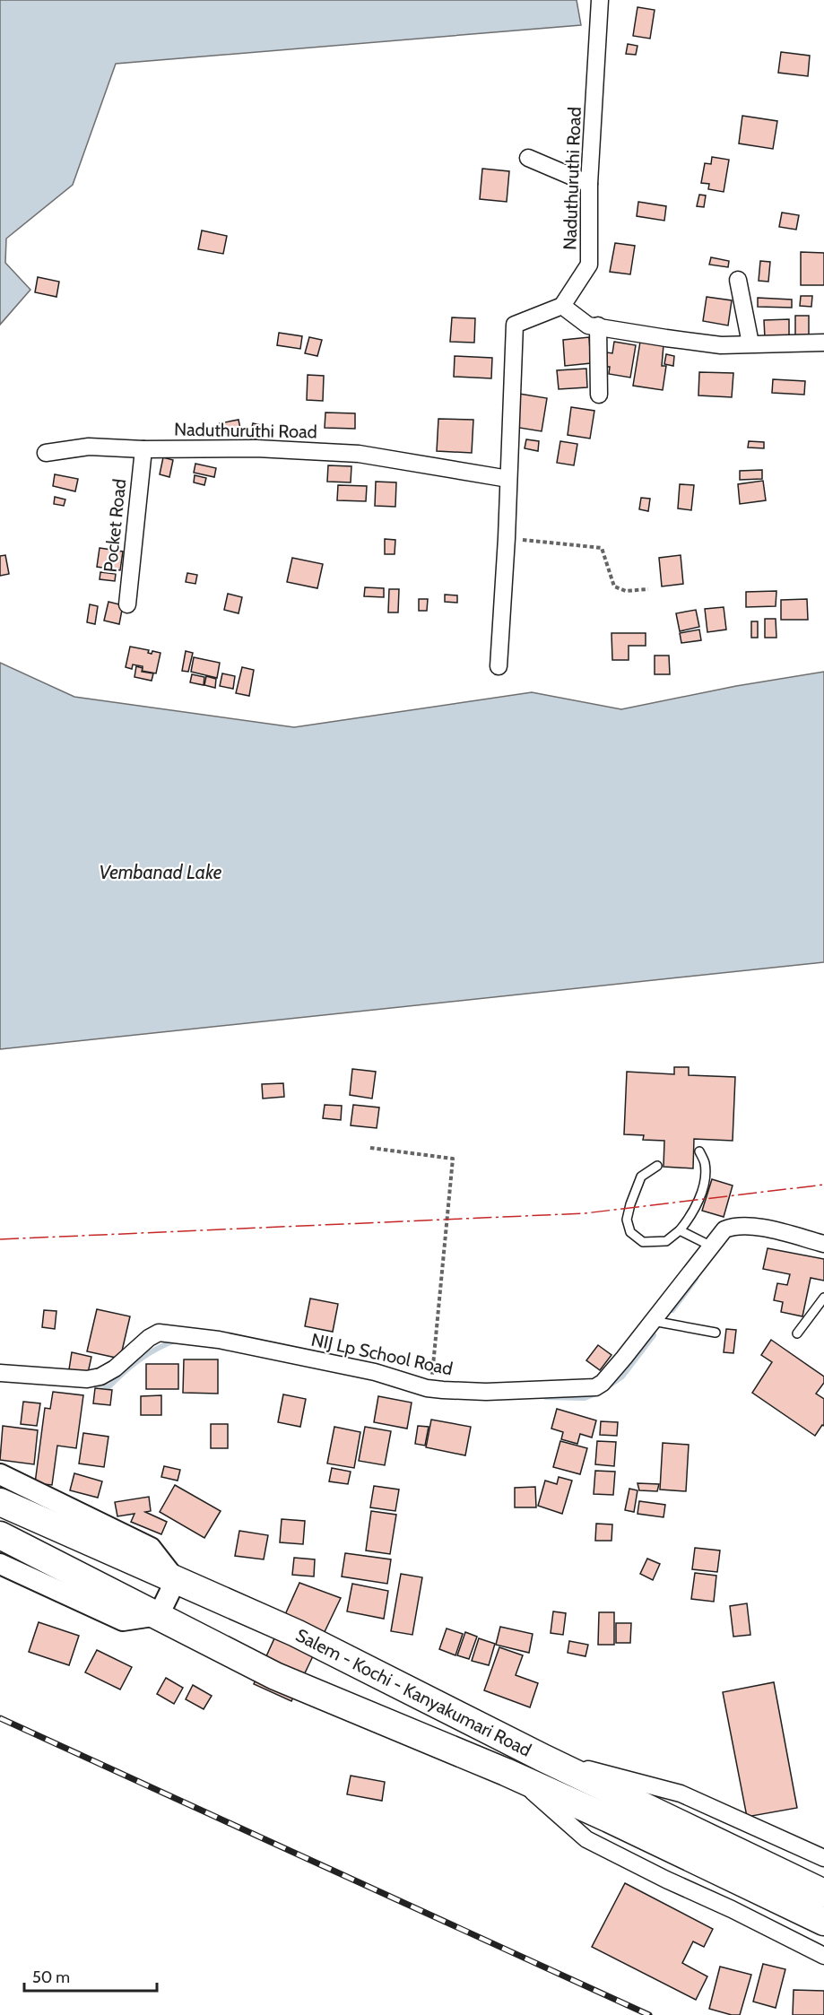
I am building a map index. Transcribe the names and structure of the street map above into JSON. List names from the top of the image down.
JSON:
{
  "streets": {
    "highway": ["Salem - Kochi - Kanyakumari Road"],
    "street": ["Naduthuruthi Road", "Pocket Road", "NIJ Lp School Road"]
  },
  "crossings": [
    ["Naduthuruthi Road", "Pocket Road"]
  ],
  "water": ["Vembanad Lake"],
  "scale_bar": "50 m"
}
